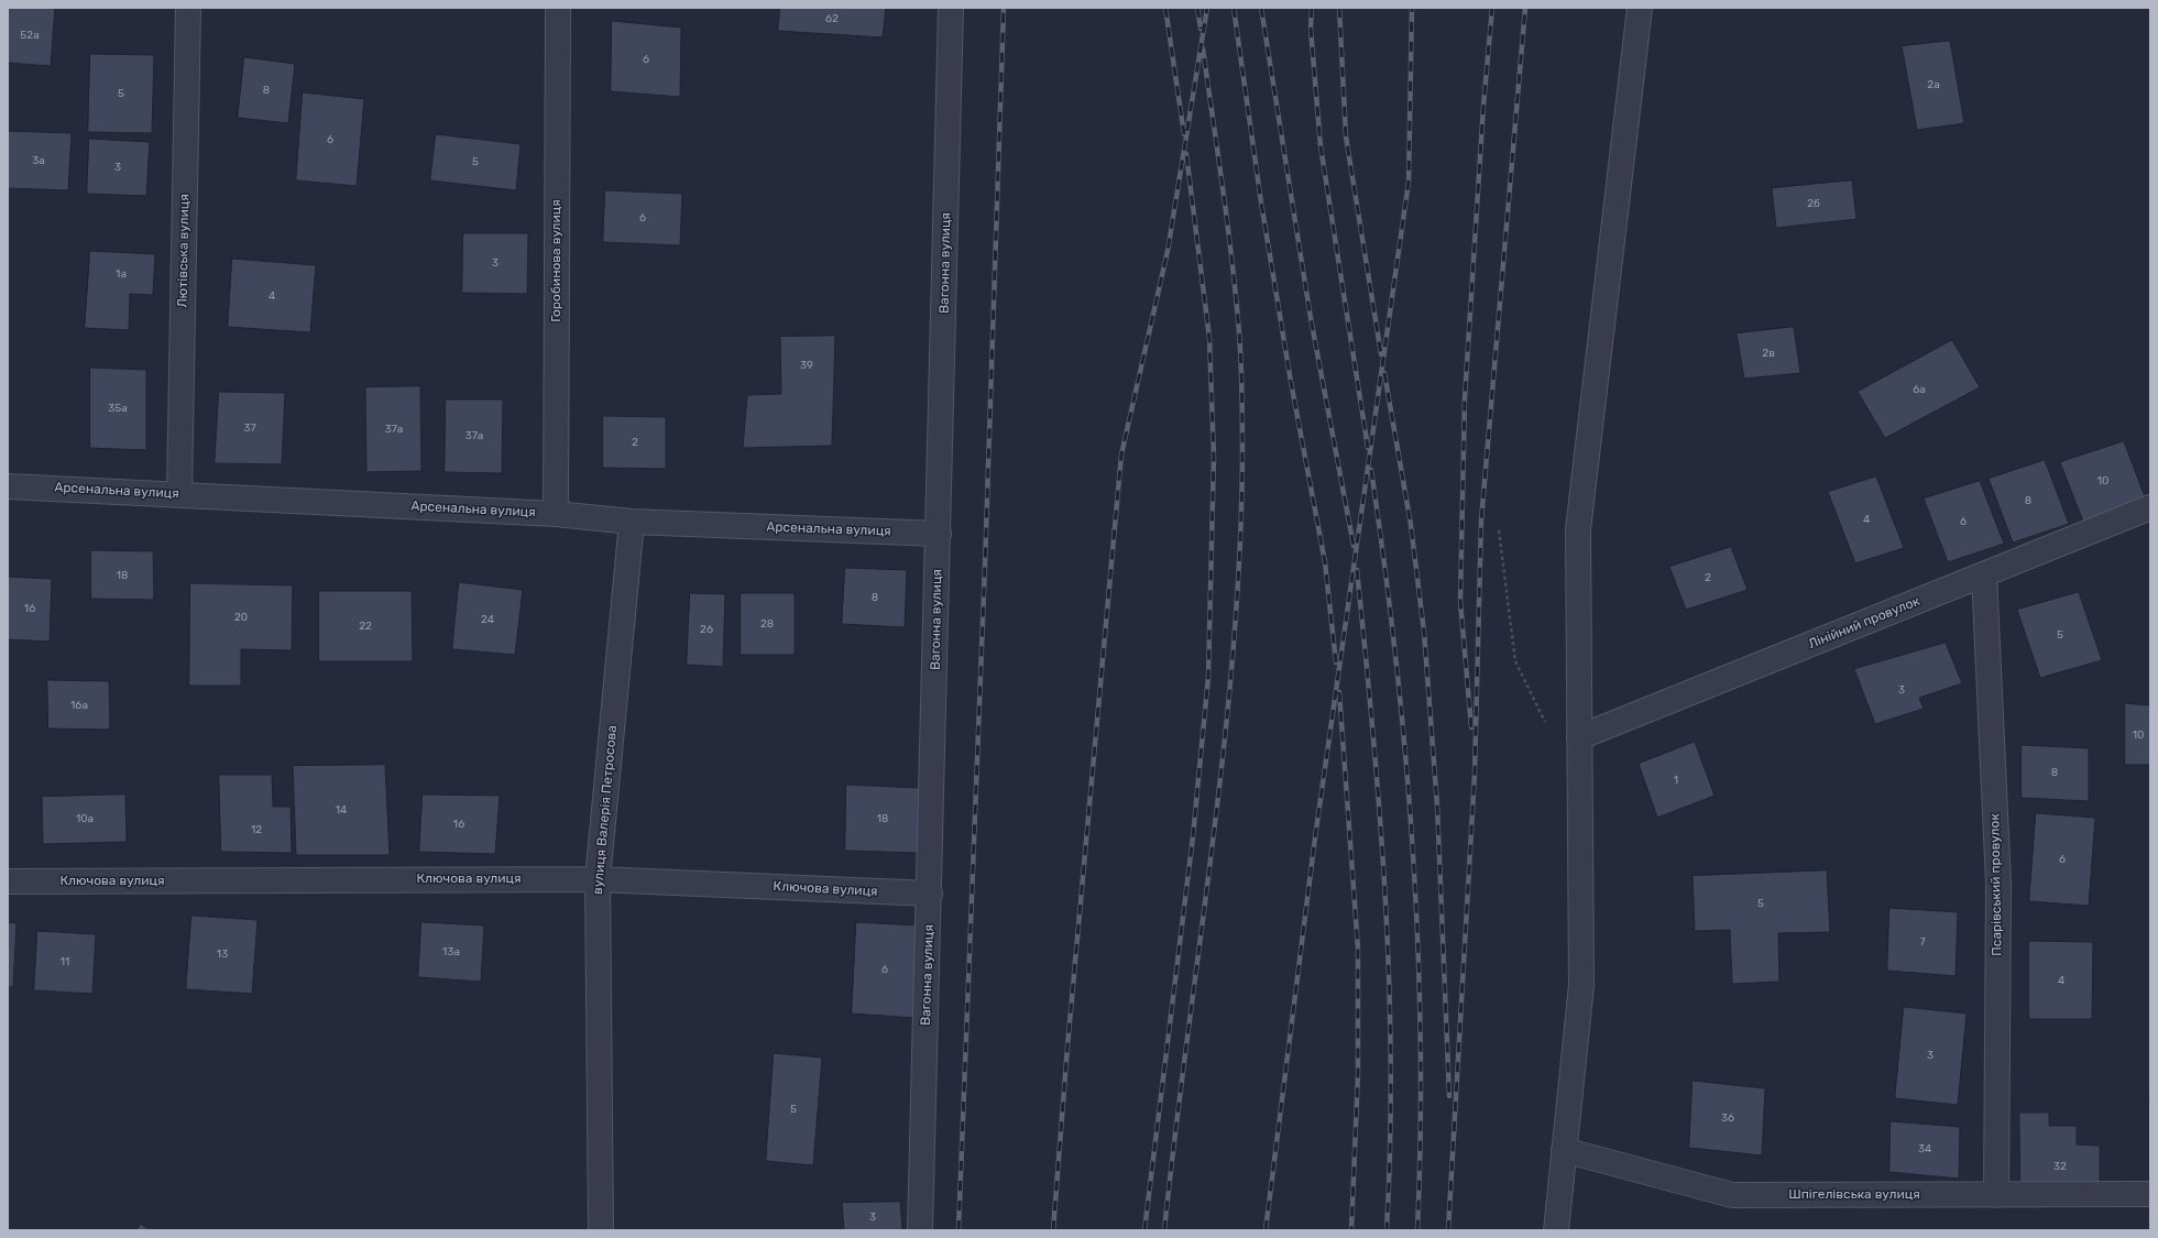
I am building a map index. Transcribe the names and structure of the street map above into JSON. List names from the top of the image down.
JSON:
{
  "streets": {
    "street": [
      "Лютівська вулиця",
      "Горобинова вулиця",
      "Вагонна вулиця",
      "Арсенальна вулиця",
      "Лінійний провулок",
      "вулиця Валерія Петросова",
      "Ключова вулиця",
      "Псарівський провулок",
      "Шпігелівська вулиця"
    ]
  },
  "crossings": [
    ["Лютівська вулиця", "Арсенальна вулиця"],
    ["Горобинова вулиця", "Арсенальна вулиця"],
    ["Вагонна вулиця", "Арсенальна вулиця"],
    ["Вагонна вулиця", "Ключова вулиця"],
    ["Арсенальна вулиця", "вулиця Валерія Петросова"],
    ["Лінійний провулок", "Псарівський провулок"],
    ["вулиця Валерія Петросова", "Ключова вулиця"],
    ["Псарівський провулок", "Шпігелівська вулиця"]
  ],
  "house_numbers": [
    "62",
    "52а",
    "6",
    "2а",
    "8",
    "5",
    "6",
    "3а",
    "5",
    "3",
    "2б",
    "6",
    "3",
    "1а",
    "4",
    "2в",
    "39",
    "6а",
    "35а",
    "37",
    "37а",
    "37а",
    "2",
    "10",
    "8",
    "4",
    "6",
    "18",
    "2",
    "8",
    "16",
    "20",
    "24",
    "28",
    "22",
    "26",
    "5",
    "3",
    "16а",
    "10",
    "8",
    "1",
    "14",
    "10а",
    "18",
    "16",
    "12",
    "6",
    "5",
    "7",
    "13а",
    "13",
    "11",
    "6",
    "4",
    "3",
    "5",
    "36",
    "34",
    "32",
    "3"
  ]
}
